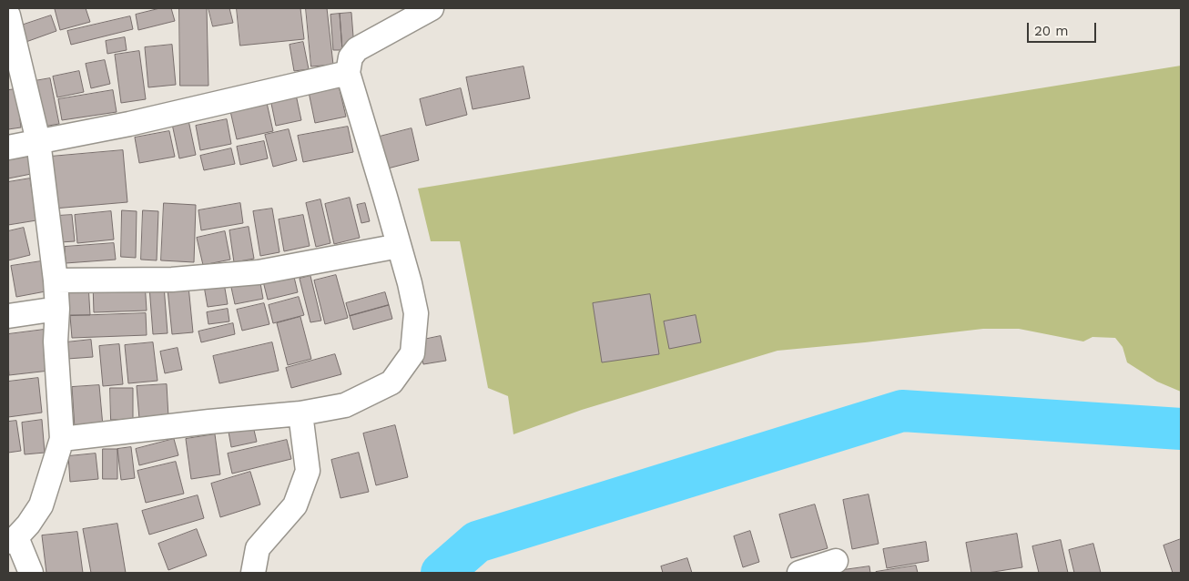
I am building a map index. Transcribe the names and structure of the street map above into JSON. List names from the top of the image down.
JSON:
{
  "scale_bar": "20 m"
}
